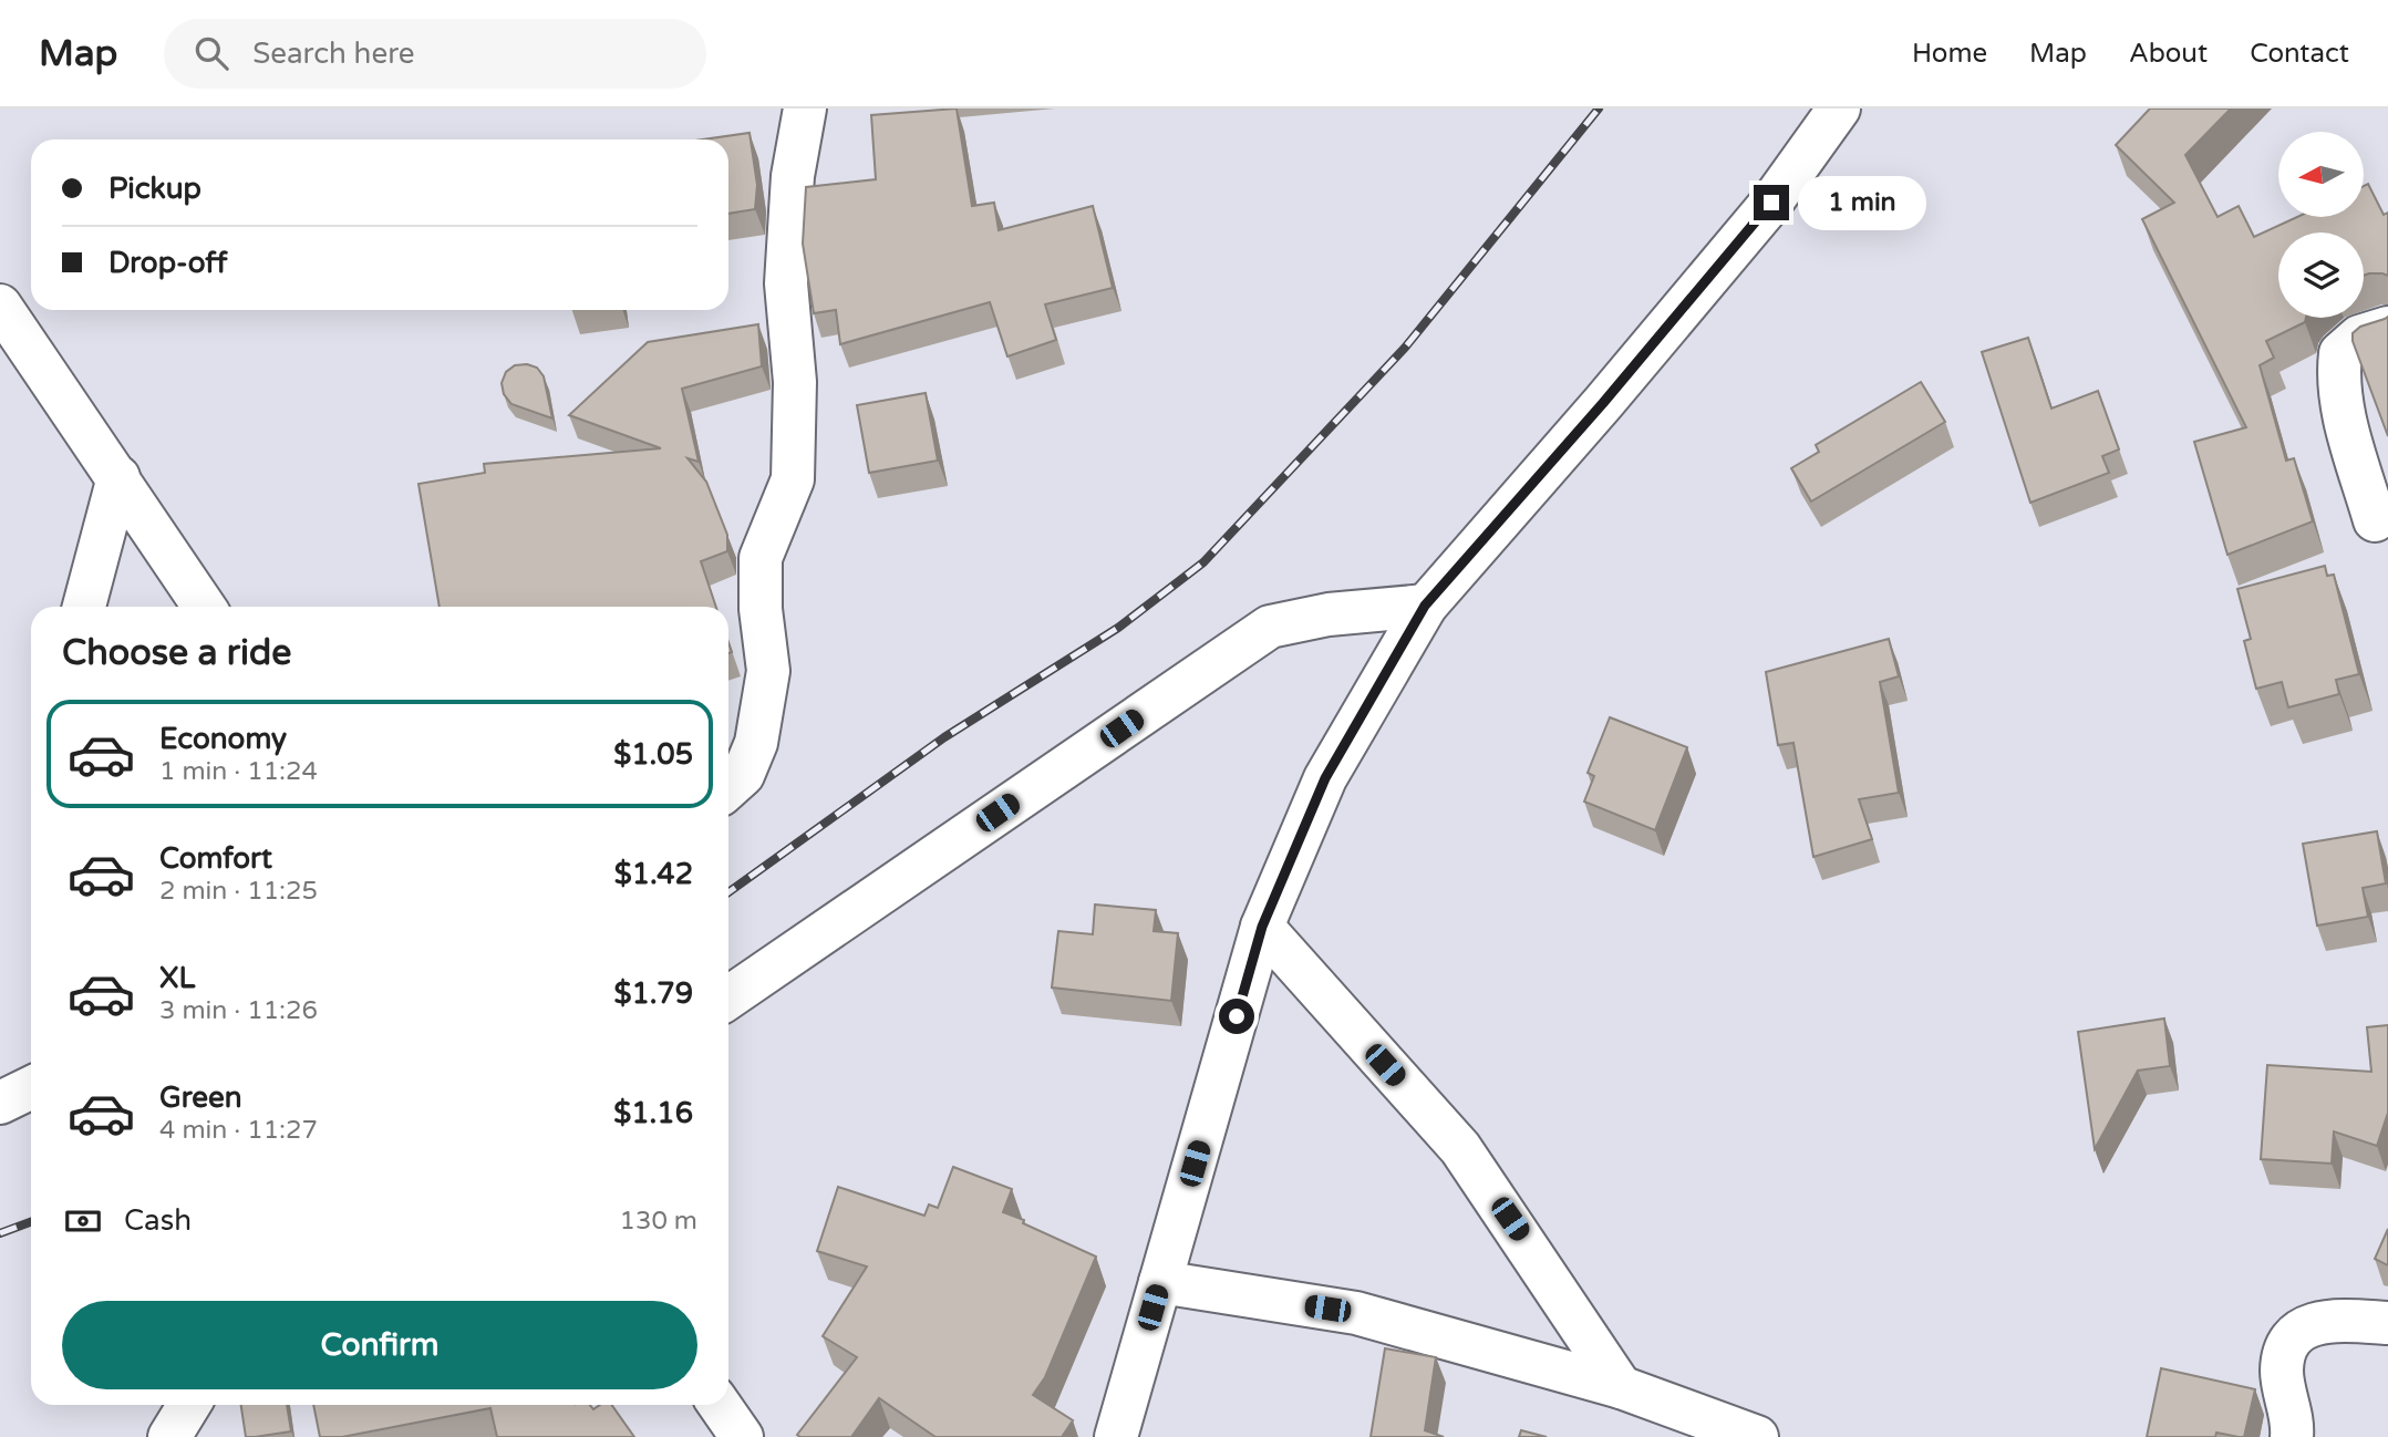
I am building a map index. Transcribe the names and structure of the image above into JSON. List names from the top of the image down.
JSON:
{
  "north": "left",
  "page": {
    "header": "Map",
    "search": "Search here",
    "nav": [
      "Home",
      "Map",
      "About",
      "Contact"
    ],
    "banner": ["Pickup", "Drop-off"],
    "bubble": "1 min",
    "heading": "Choose a ride",
    "list": [
      {
        "name": "Economy",
        "note": "1 min · 11:24",
        "value": "$1.05"
      },
      {
        "name": "Comfort",
        "note": "2 min · 11:25",
        "value": "$1.42"
      },
      {
        "name": "XL",
        "note": "3 min · 11:26",
        "value": "$1.79"
      },
      {
        "name": "Green",
        "note": "4 min · 11:27",
        "value": "$1.16"
      }
    ],
    "pay": ["Cash", "130 m"],
    "buttons": "Confirm"
  }
}
